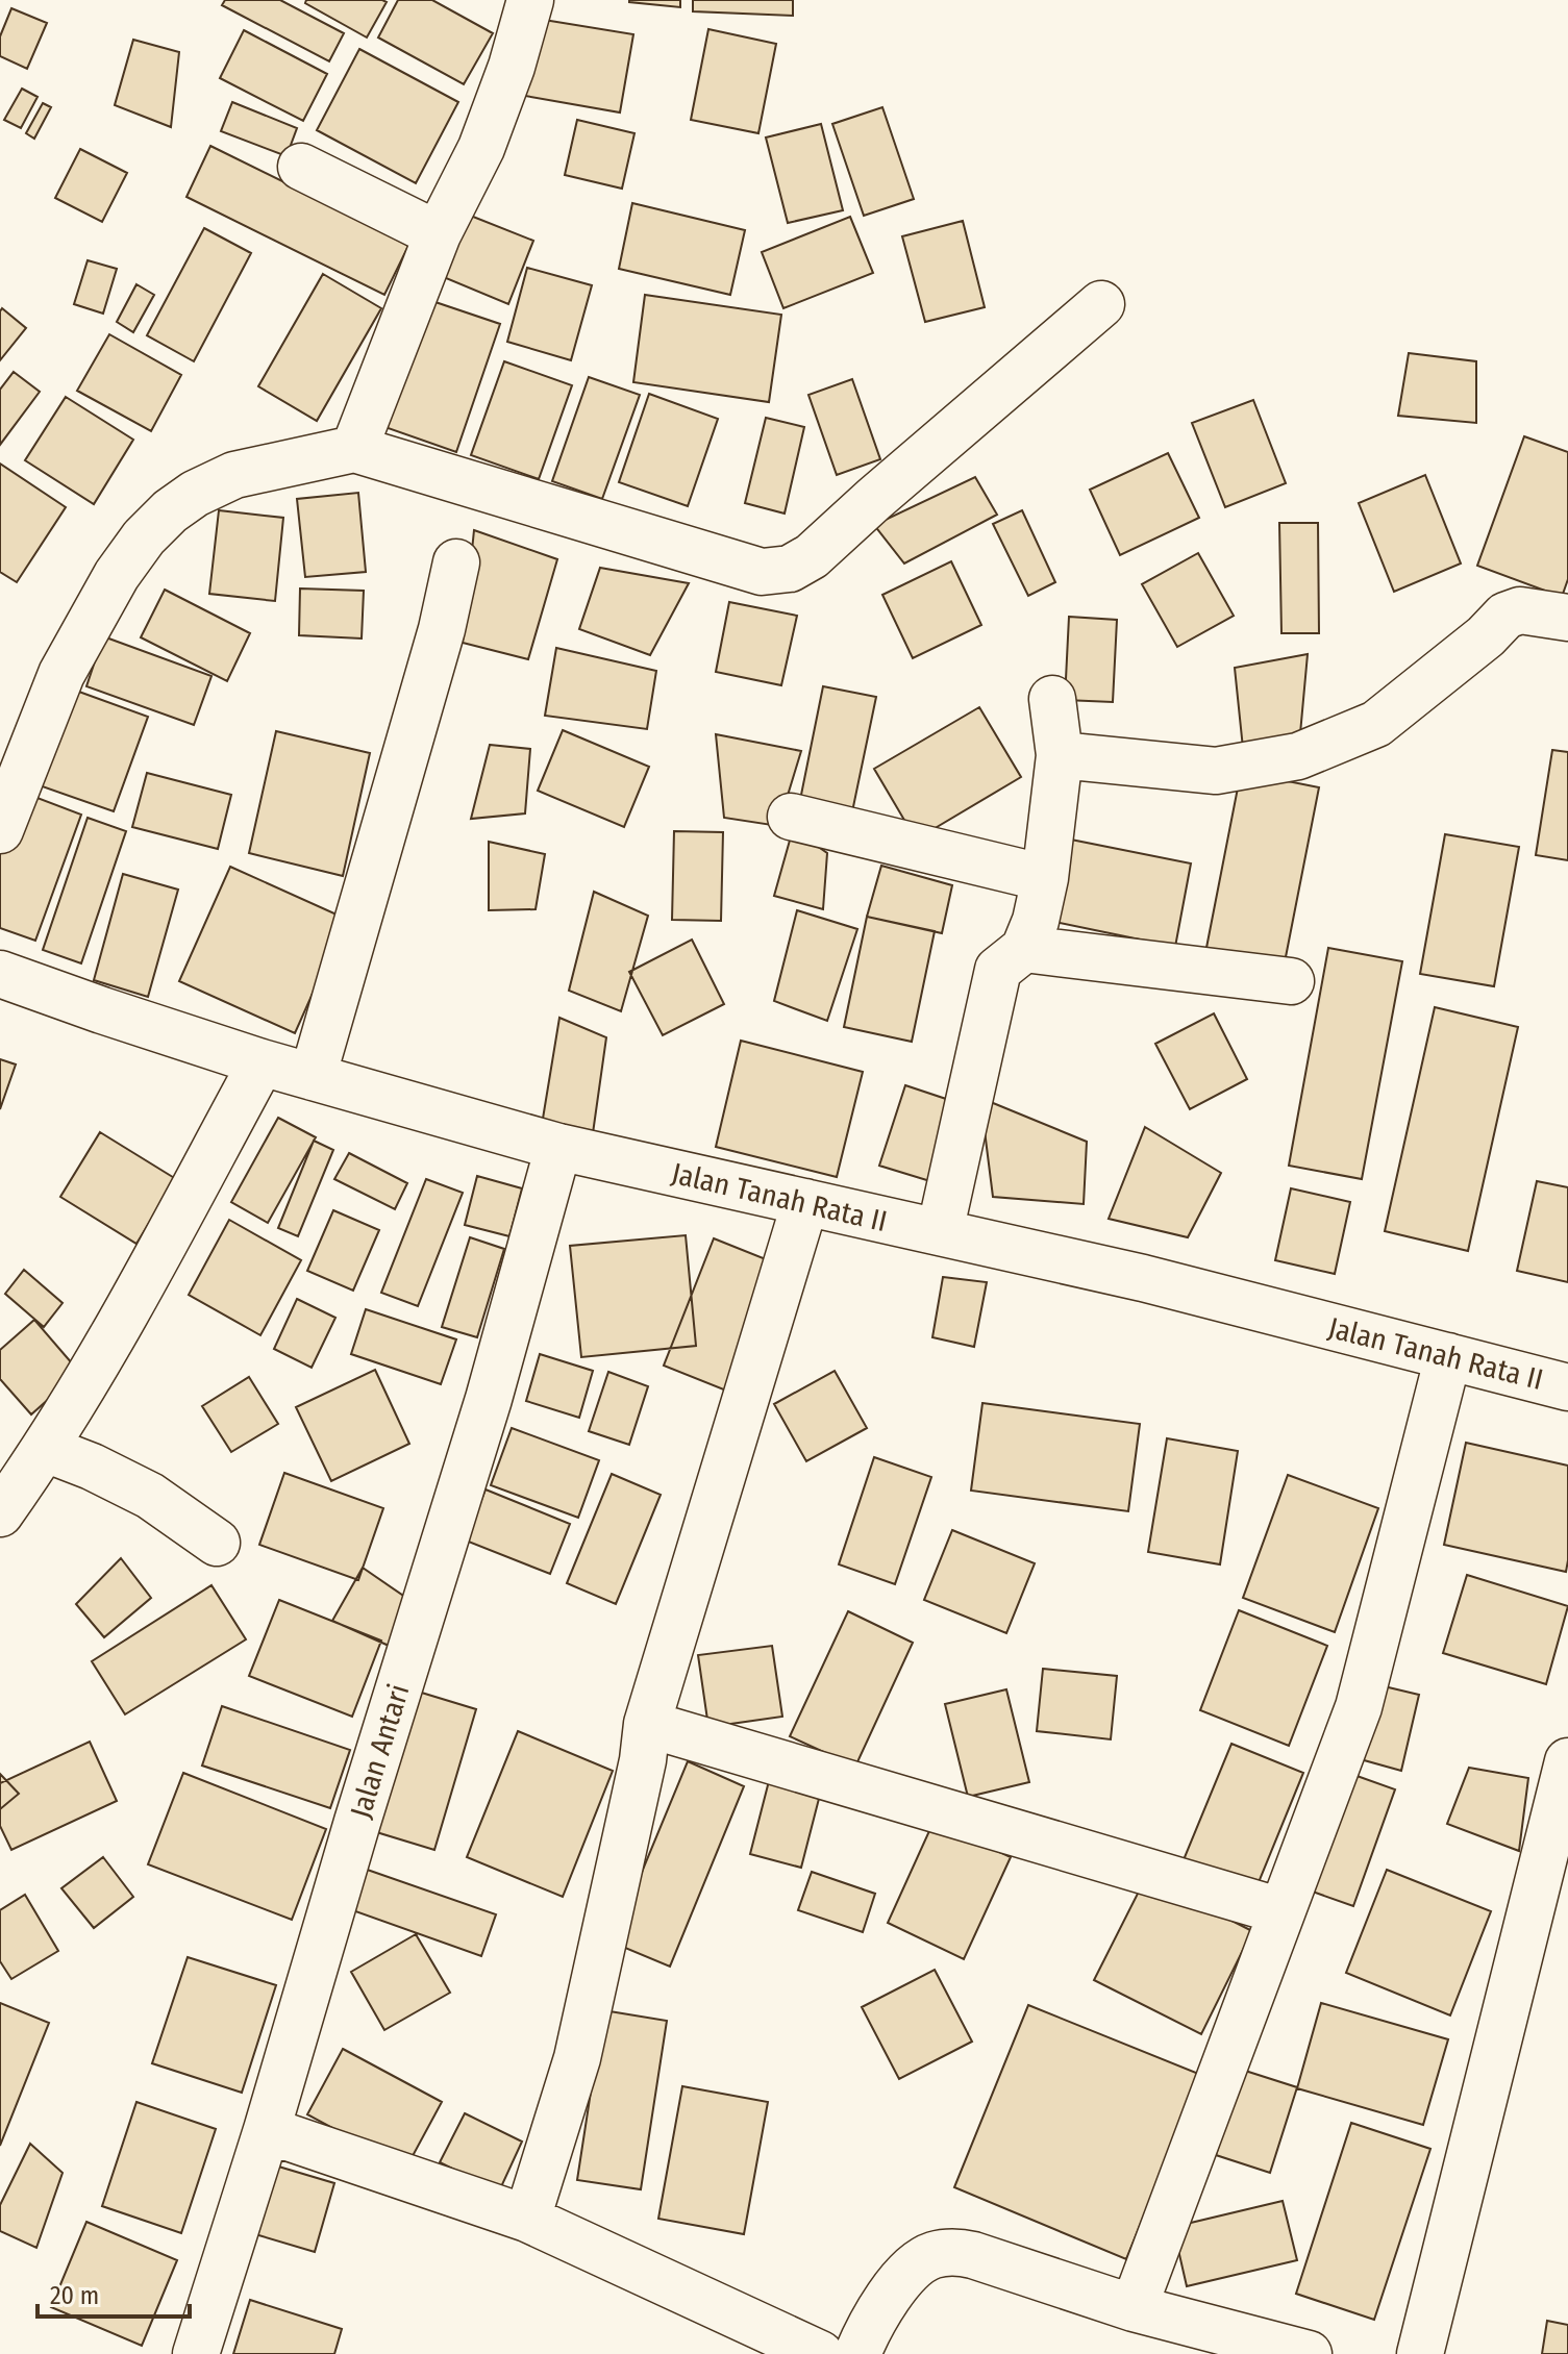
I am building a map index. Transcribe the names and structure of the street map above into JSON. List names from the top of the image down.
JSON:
{
  "streets": {
    "street": ["Jalan Tanah Rata II", "Jalan Antari"]
  },
  "crossings": [
    ["Jalan Tanah Rata II", "Jalan Antari"]
  ],
  "scale_bar": "20 m"
}
